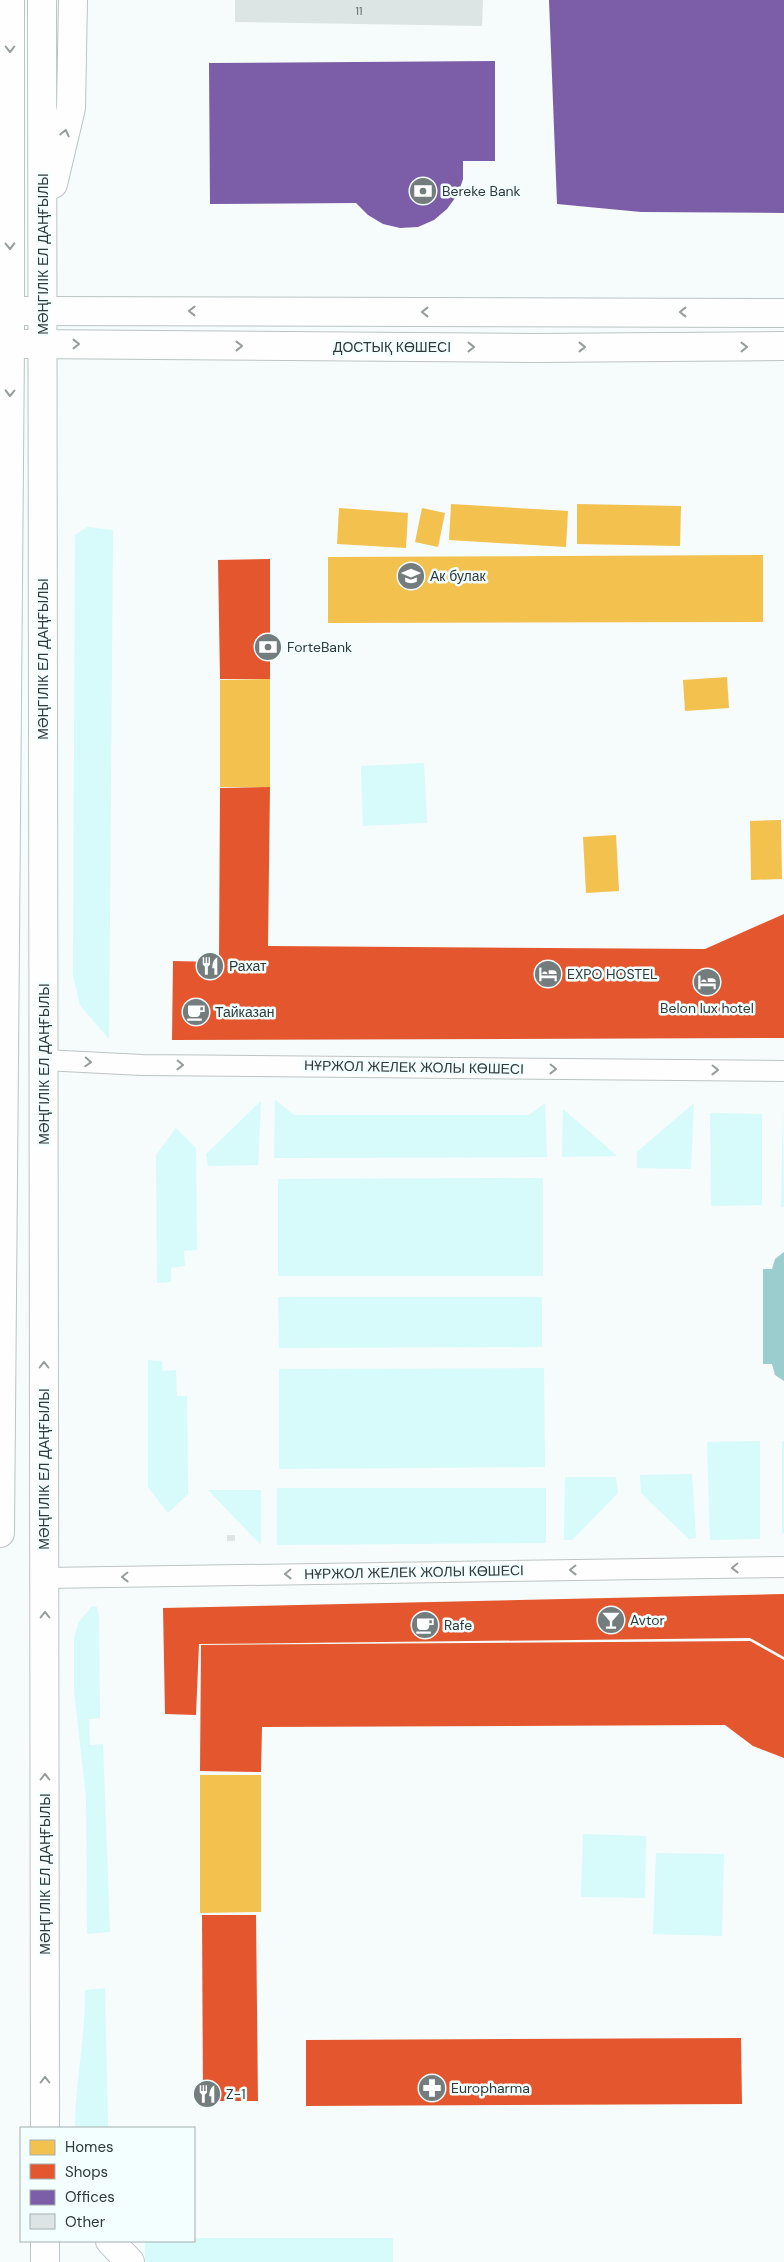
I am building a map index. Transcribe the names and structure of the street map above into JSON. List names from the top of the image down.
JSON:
{
  "streets": {
    "main road": ["МӘҢГІЛІК ЕЛ ДАҢҒЫЛЫ", "ДОСТЫҚ КӨШЕСІ"],
    "street": ["НҰРЖОЛ ЖЕЛЕК ЖОЛЫ КӨШЕСІ"]
  },
  "crossings": [
    ["МӘҢГІЛІК ЕЛ ДАҢҒЫЛЫ", "ДОСТЫҚ КӨШЕСІ"],
    ["МӘҢГІЛІК ЕЛ ДАҢҒЫЛЫ", "НҰРЖОЛ ЖЕЛЕК ЖОЛЫ КӨШЕСІ"]
  ],
  "places": {
    "bank": ["Bereke Bank", "ForteBank"],
    "school or university": ["Ак булак"],
    "restaurant": ["Рахат", "Z-1"],
    "hotel": ["EXPO HOSTEL", "Belon lux hotel"],
    "cafe": ["Тайказан", "Rafe"],
    "bar": ["Avtor"],
    "pharmacy": ["Europharma"]
  },
  "house_numbers": ["11"],
  "legend": [
    "Homes",
    "Shops",
    "Offices",
    "Other"
  ]
}
